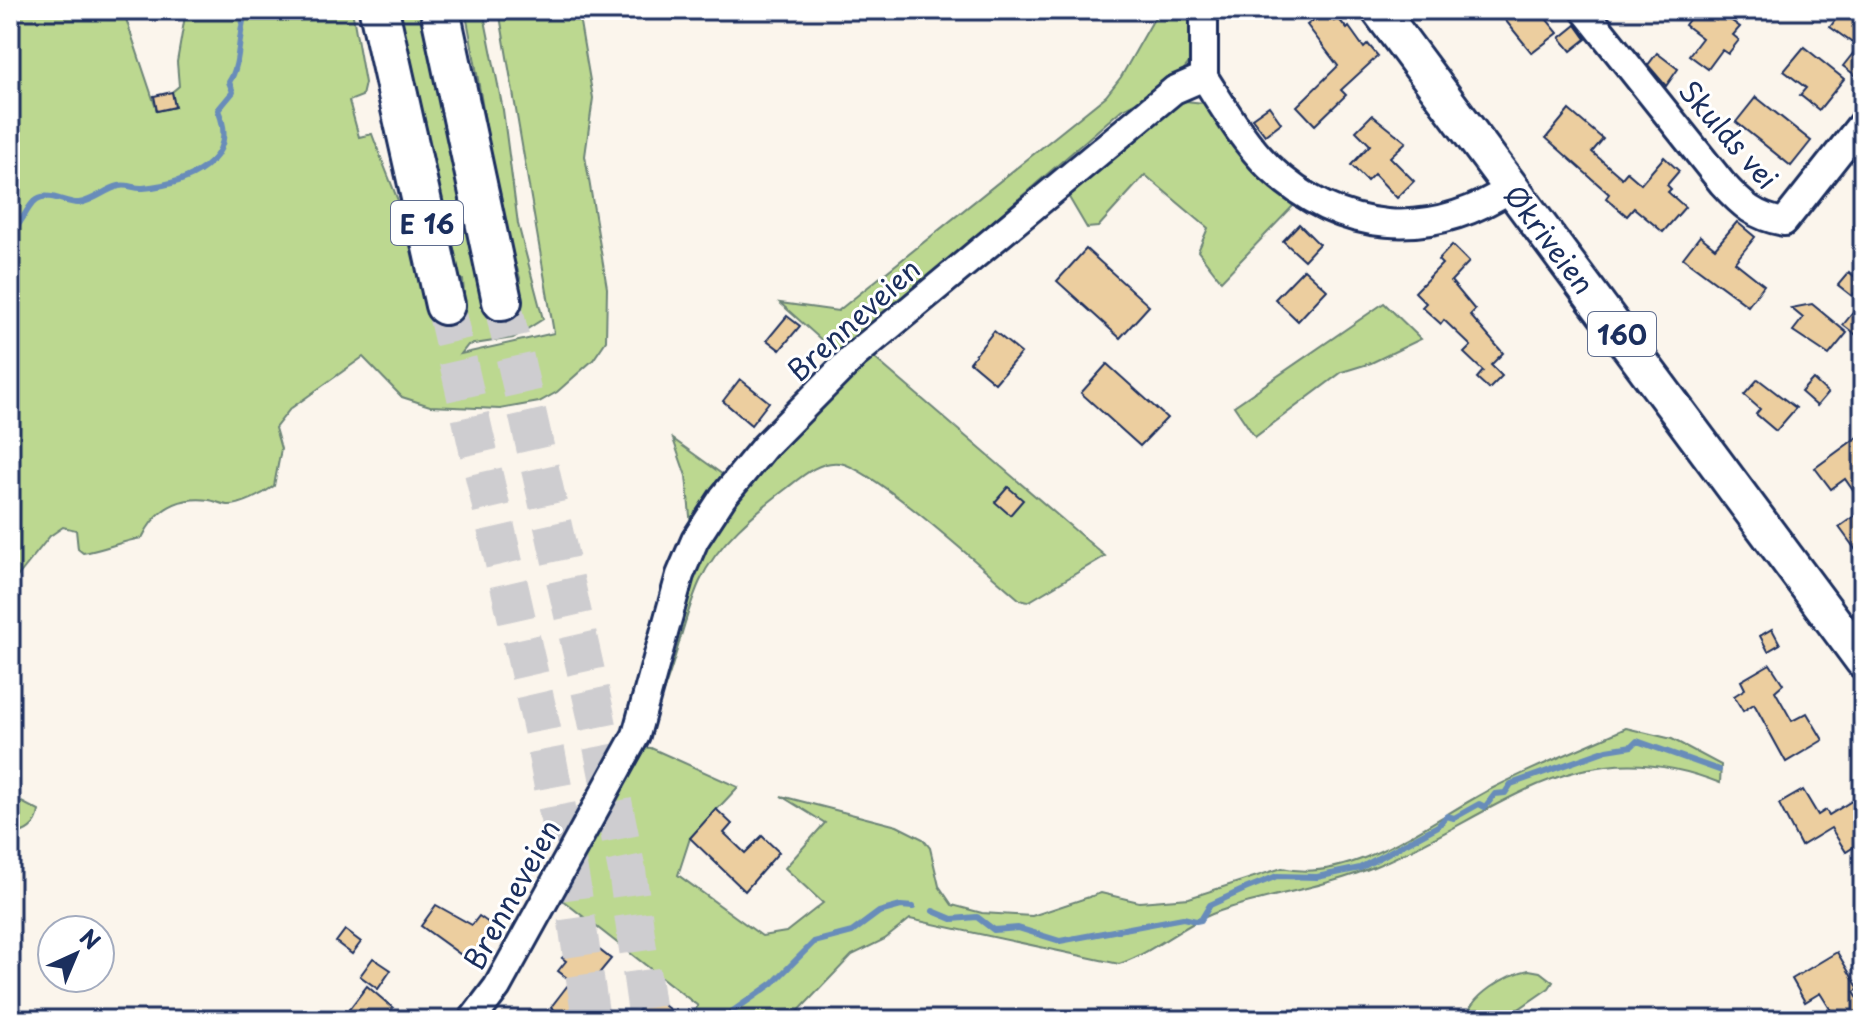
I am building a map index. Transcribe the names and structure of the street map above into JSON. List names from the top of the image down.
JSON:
{
  "streets": {
    "highway": ["E 16"],
    "main road": ["Økriveien", "160"],
    "street": ["Skulds vei", "Brenneveien"]
  },
  "north": "top right"
}
